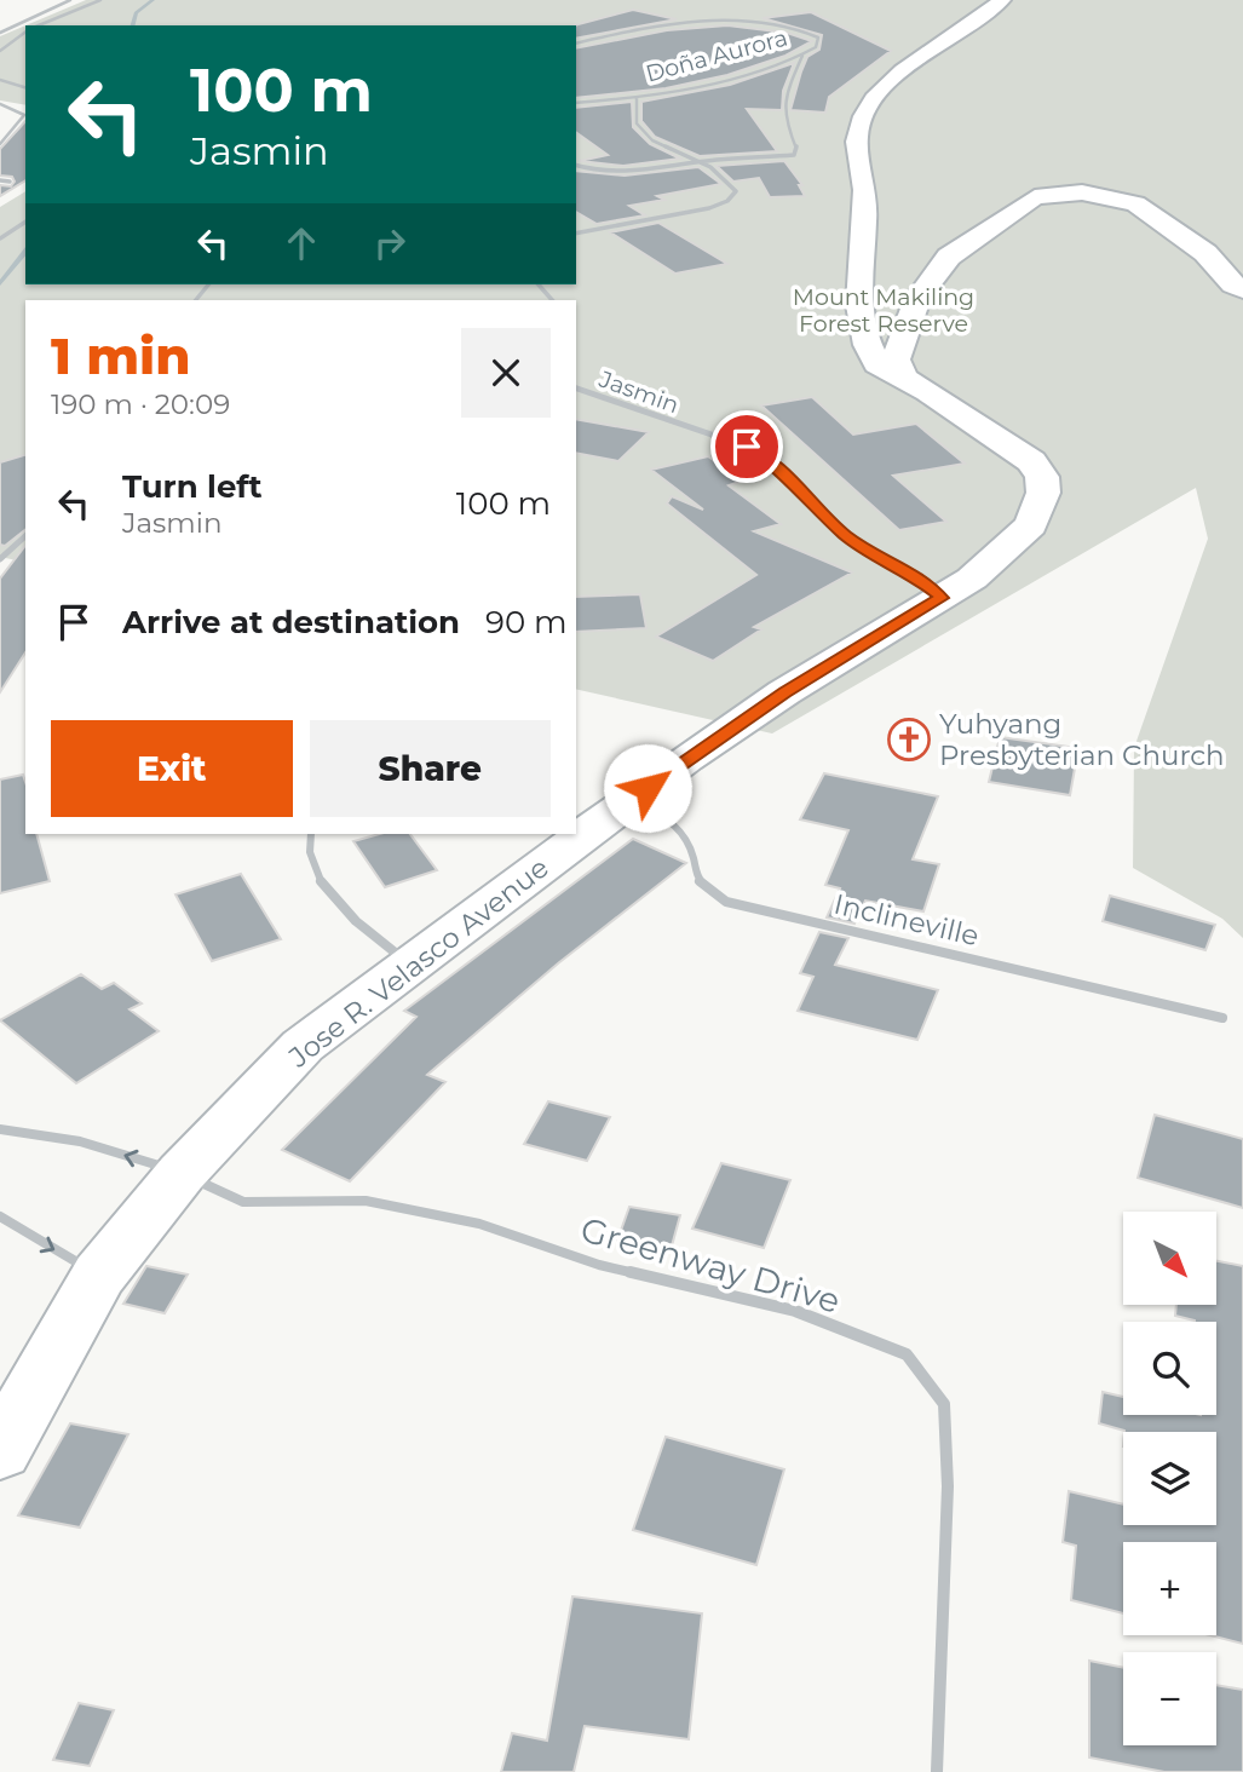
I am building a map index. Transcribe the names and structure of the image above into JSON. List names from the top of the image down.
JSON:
{
  "streets": {
    "main road": ["Jose R. Velasco Avenue"],
    "street": [
      "Doña Aurora",
      "Jasmin",
      "Inclineville",
      "Greenway Drive"
    ]
  },
  "crossings": [
    ["Jasmin", "Jose R. Velasco Avenue"],
    ["Inclineville", "Jose R. Velasco Avenue"],
    ["Jose R. Velasco Avenue", "Greenway Drive"]
  ],
  "parks": ["Mount Makiling Forest Reserve"],
  "places": {
    "church": ["Yuhyang Presbyterian Church"]
  },
  "north": "bottom right",
  "page": {
    "turn": ["100 m", "Jasmin"],
    "heading": ["1 min", "190 m · 20:09"],
    "list": [
      {
        "name": "Turn left",
        "note": "Jasmin",
        "value": "100 m"
      },
      {
        "name": "Arrive at destination",
        "value": "90 m"
      }
    ],
    "buttons": ["Exit", "Share"],
    "map_buttons": ["+", "−"]
  }
}
